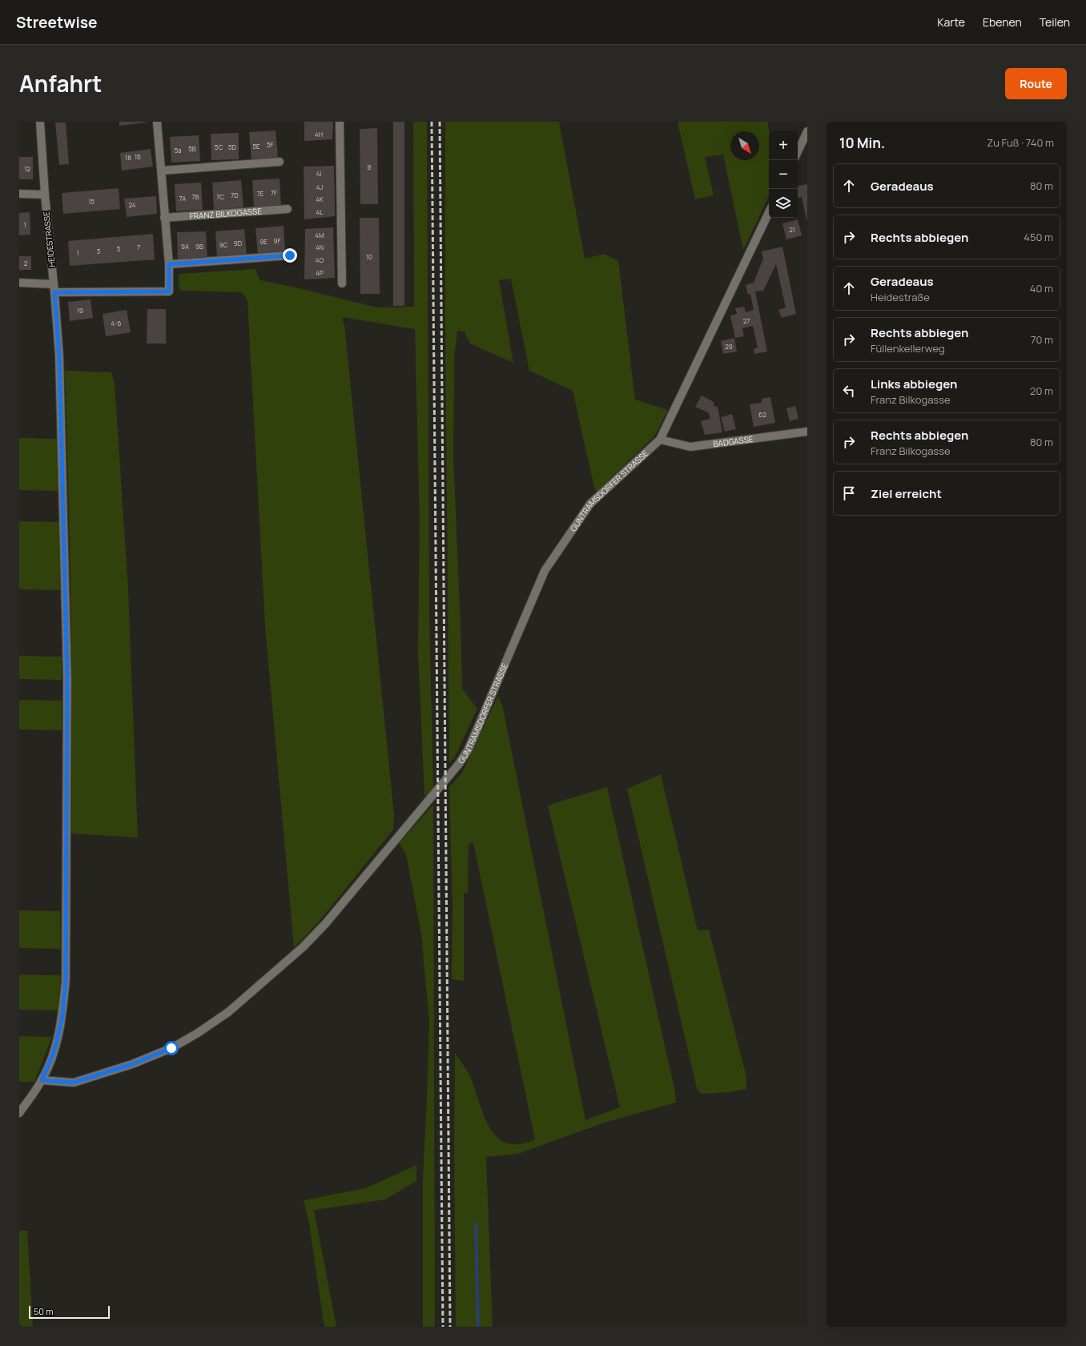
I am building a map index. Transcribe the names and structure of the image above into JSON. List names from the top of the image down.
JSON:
{
  "streets": {
    "street": [
      "FRANZ BILKOGASSE",
      "HEIDESTRASSE",
      "BADGASSE",
      "GUNTRAMSDORFER STRASSE"
    ]
  },
  "crossings": [
    ["HEIDESTRASSE", "GUNTRAMSDORFER STRASSE"],
    ["BADGASSE", "GUNTRAMSDORFER STRASSE"]
  ],
  "house_numbers": [
    "4H",
    "5F",
    "5E",
    "5C",
    "5D",
    "5B",
    "5a",
    "16",
    "18",
    "8",
    "12",
    "4I",
    "4J",
    "7F",
    "7E",
    "7D",
    "7B",
    "7C",
    "7A",
    "4K",
    "15",
    "24",
    "4L",
    "1",
    "21",
    "4M",
    "9F",
    "9E",
    "9D",
    "9C",
    "9A",
    "9B",
    "7",
    "4N",
    "5",
    "3",
    "1",
    "10",
    "4O",
    "2",
    "4P",
    "19",
    "27",
    "4-6",
    "29",
    "62"
  ],
  "scale_bar": "50 m",
  "north": "bottom right",
  "page": {
    "header": "Streetwise",
    "nav": ["Karte", "Ebenen", "Teilen"],
    "title": "Anfahrt",
    "buttons": "Route",
    "heading": ["10 Min.", "Zu Fuß · 740 m"],
    "map_buttons": ["+", "−"],
    "list": [
      ["Geradeaus", "80 m"],
      ["Rechts abbiegen", "450 m"],
      ["Geradeaus", "Heidestraße", "40 m"],
      ["Rechts abbiegen", "Füllenkellerweg", "70 m"],
      ["Links abbiegen", "Franz Bilkogasse", "20 m"],
      ["Rechts abbiegen", "Franz Bilkogasse", "80 m"],
      "Ziel erreicht"
    ],
    "scale": "50 m"
  }
}
